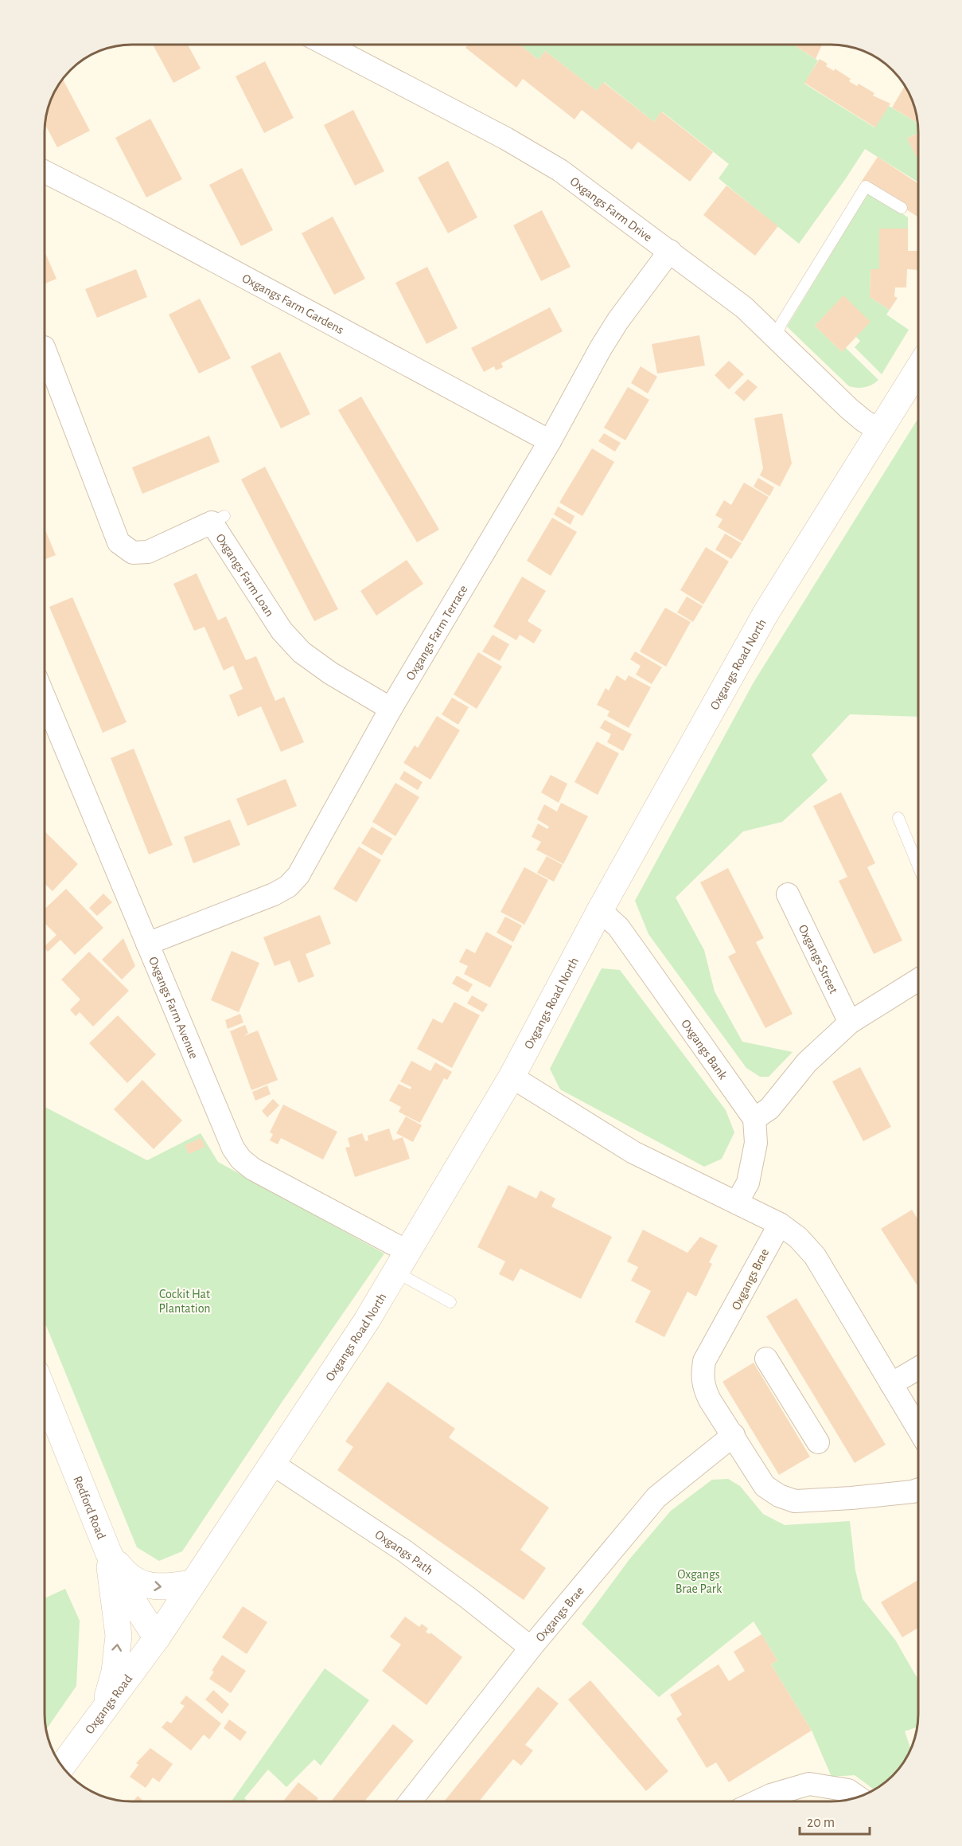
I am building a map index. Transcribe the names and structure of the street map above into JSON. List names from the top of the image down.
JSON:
{
  "streets": {
    "street": [
      "Oxgangs Farm Drive",
      "Oxgangs Farm Gardens",
      "Oxgangs Farm Loan",
      "Oxgangs Farm Terrace",
      "Oxgangs Road North",
      "Oxgangs Street",
      "Oxgangs Farm Avenue",
      "Oxgangs Bank",
      "Oxgangs Brae",
      "Redford Road",
      "Oxgangs Path",
      "Oxgangs Road"
    ]
  },
  "crossings": [
    ["Oxgangs Farm Drive", "Oxgangs Farm Terrace"],
    ["Oxgangs Farm Drive", "Oxgangs Road North"],
    ["Oxgangs Farm Gardens", "Oxgangs Farm Terrace"],
    ["Oxgangs Farm Loan", "Oxgangs Farm Terrace"],
    ["Oxgangs Farm Terrace", "Oxgangs Farm Avenue"],
    ["Oxgangs Road North", "Oxgangs Farm Avenue"],
    ["Oxgangs Road North", "Oxgangs Bank"],
    ["Oxgangs Road North", "Redford Road"],
    ["Oxgangs Road North", "Oxgangs Path"],
    ["Oxgangs Road North", "Oxgangs Road"],
    ["Oxgangs Brae", "Oxgangs Path"],
    ["Redford Road", "Oxgangs Road"]
  ],
  "parks": ["Cockit Hat Plantation", "Oxgangs Brae Park"],
  "scale_bar": "20 m"
}
